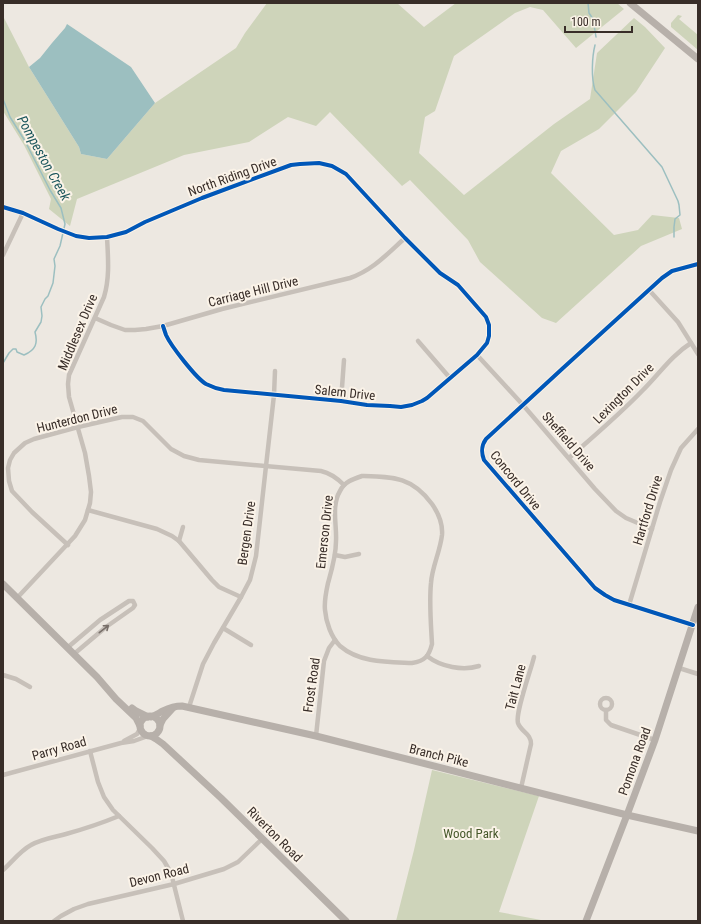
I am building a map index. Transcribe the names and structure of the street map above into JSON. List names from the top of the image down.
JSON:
{
  "streets": {
    "street": [
      "North Riding Drive",
      "Carriage Hill Drive",
      "Middlesex Drive",
      "Salem Drive",
      "Lexington Drive",
      "Hunterdon Drive",
      "Sheffield Drive",
      "Concord Drive",
      "Hartford Drive",
      "Emerson Drive",
      "Bergen Drive",
      "Frost Road",
      "Tait Lane",
      "Parry Road",
      "Branch Pike",
      "Pomona Road",
      "Riverton Road",
      "Devon Road"
    ]
  },
  "crossings": [
    ["North Riding Drive", "Carriage Hill Drive"],
    ["North Riding Drive", "Middlesex Drive"],
    ["North Riding Drive", "Salem Drive"],
    ["Carriage Hill Drive", "Middlesex Drive"],
    ["Carriage Hill Drive", "Salem Drive"],
    ["Middlesex Drive", "Hunterdon Drive"],
    ["Salem Drive", "Sheffield Drive"],
    ["Salem Drive", "Bergen Drive"],
    ["Lexington Drive", "Sheffield Drive"],
    ["Hunterdon Drive", "Emerson Drive"],
    ["Hunterdon Drive", "Bergen Drive"],
    ["Sheffield Drive", "Concord Drive"],
    ["Sheffield Drive", "Hartford Drive"],
    ["Concord Drive", "Hartford Drive"],
    ["Concord Drive", "Pomona Road"],
    ["Emerson Drive", "Frost Road"],
    ["Bergen Drive", "Branch Pike"],
    ["Frost Road", "Branch Pike"],
    ["Tait Lane", "Branch Pike"],
    ["Parry Road", "Branch Pike"],
    ["Parry Road", "Riverton Road"],
    ["Branch Pike", "Pomona Road"],
    ["Branch Pike", "Riverton Road"],
    ["Riverton Road", "Devon Road"]
  ],
  "water": ["Pompeston Creek"],
  "parks": ["Wood Park"],
  "scale_bar": "100 m"
}
